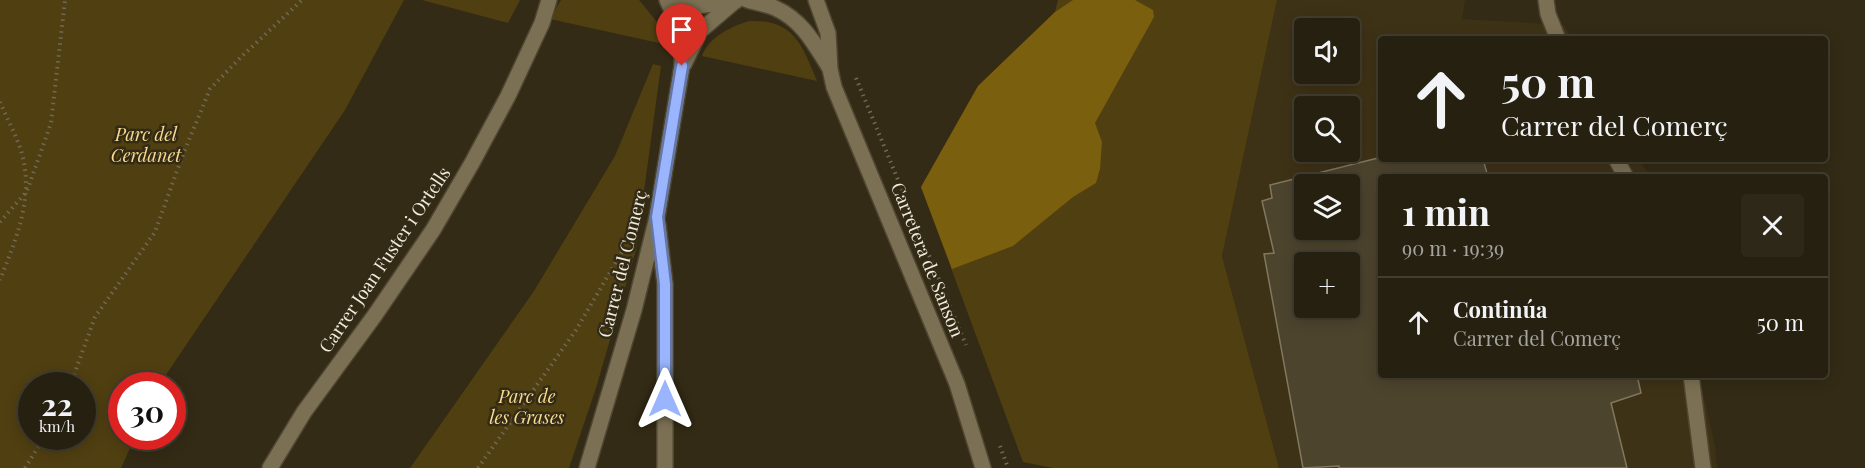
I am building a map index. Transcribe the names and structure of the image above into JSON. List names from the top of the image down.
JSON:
{
  "streets": {
    "street": ["Carrer Joan Fuster i Ortells", "Carretera de Sanson", "Carrer del Comerç"]
  },
  "parks": ["Parc del Cerdanet", "Parc de les Grases"],
  "page": {
    "map_buttons": "+",
    "turn": ["50 m", "Carrer del Comerç"],
    "heading": ["1 min", "90 m · 19:39"],
    "list": [
      {
        "name": "Continúa",
        "note": "Carrer del Comerç",
        "value": "50 m"
      }
    ],
    "speed": "22 km/h",
    "limit": "30"
  }
}
